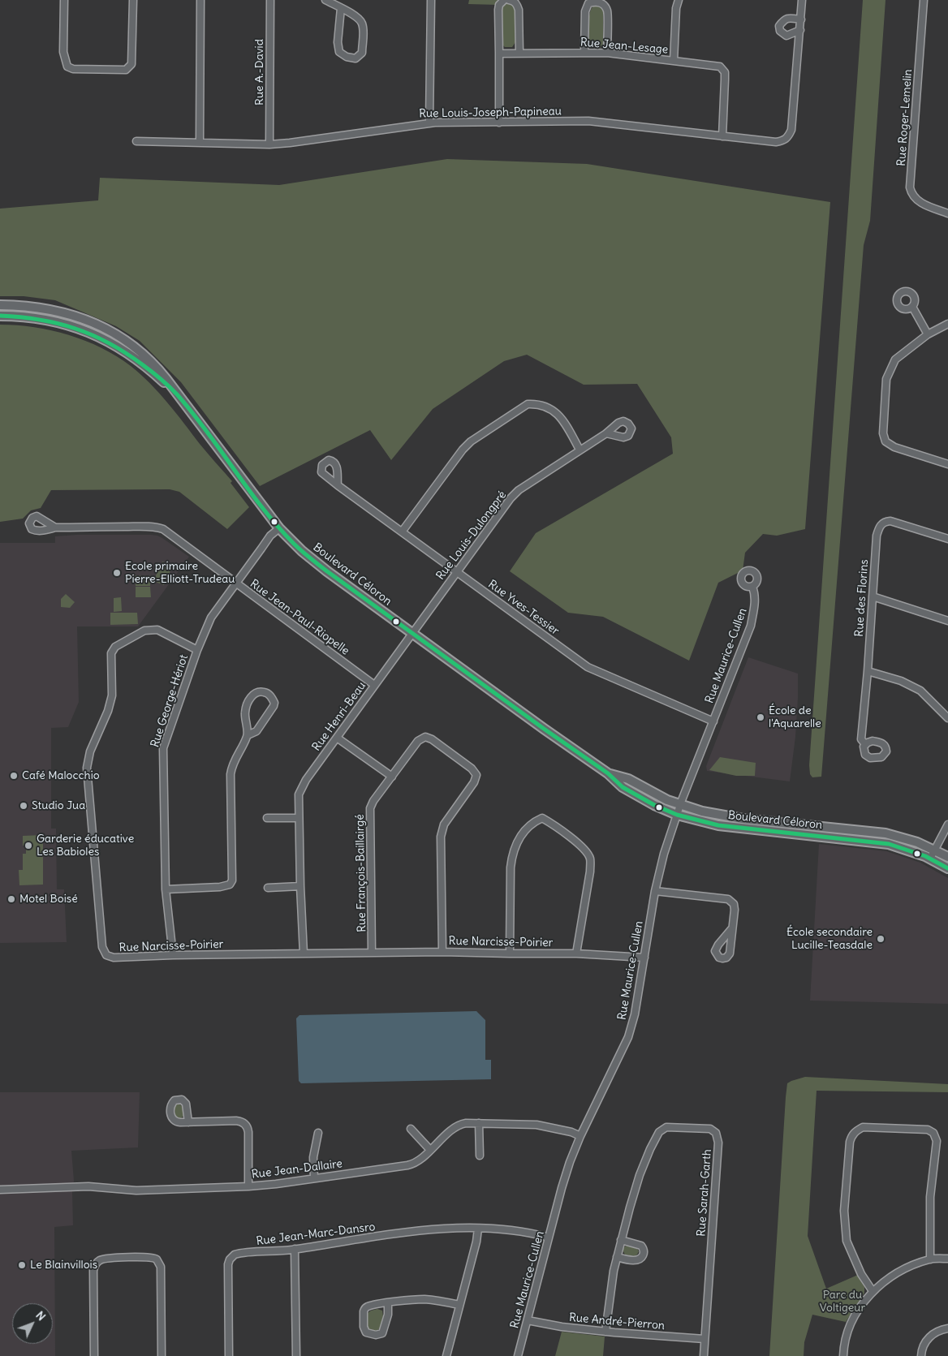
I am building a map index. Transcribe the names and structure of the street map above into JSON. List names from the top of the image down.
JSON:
{
  "streets": {
    "street": [
      "Rue Jean-Lesage",
      "Rue A.-David",
      "Rue Louis-Joseph-Papineau",
      "Rue Roger-Lemelin",
      "Rue Louis-Dulongpré",
      "Boulevard Céloron",
      "Rue des Florins",
      "Rue Yves-Tessier",
      "Rue Jean-Paul-Riopelle",
      "Rue Maurice-Cullen",
      "Rue George-Hériot",
      "Rue Henri-Beau",
      "Rue François-Baillairgé",
      "Rue Narcisse-Poirier",
      "Rue Jean-Dallaire",
      "Rue Sarah-Garth",
      "Rue Jean-Marc-Dansro",
      "Rue André-Pierron"
    ]
  },
  "crossings": [
    ["Rue Jean-Lesage", "Rue Louis-Joseph-Papineau"],
    ["Rue A.-David", "Rue Louis-Joseph-Papineau"],
    ["Rue Louis-Dulongpré", "Boulevard Céloron"],
    ["Rue Louis-Dulongpré", "Rue Yves-Tessier"],
    ["Rue Louis-Dulongpré", "Rue Henri-Beau"],
    ["Boulevard Céloron", "Rue Maurice-Cullen"],
    ["Boulevard Céloron", "Rue George-Hériot"],
    ["Boulevard Céloron", "Rue Henri-Beau"],
    ["Rue Yves-Tessier", "Rue Maurice-Cullen"],
    ["Rue Jean-Paul-Riopelle", "Rue George-Hériot"],
    ["Rue Jean-Paul-Riopelle", "Rue Henri-Beau"],
    ["Rue Maurice-Cullen", "Rue Narcisse-Poirier"],
    ["Rue Maurice-Cullen", "Rue Jean-Dallaire"],
    ["Rue Maurice-Cullen", "Rue Jean-Marc-Dansro"],
    ["Rue Maurice-Cullen", "Rue André-Pierron"],
    ["Rue George-Hériot", "Rue Narcisse-Poirier"],
    ["Rue Henri-Beau", "Rue Narcisse-Poirier"],
    ["Rue François-Baillairgé", "Rue Narcisse-Poirier"],
    ["Rue Sarah-Garth", "Rue André-Pierron"]
  ],
  "parks": ["Parc du Voltigeur"],
  "places": [
    "Ecole primaire Pierre-Elliott-Trudeau",
    "École de l'Aquarelle",
    "Café Malocchio",
    "Studio Jua",
    "Garderie éducative Les Babioles",
    "Motel Boisé",
    "École secondaire Lucille-Teasdale",
    "Le Blainvillois"
  ],
  "north": "top right"
}
